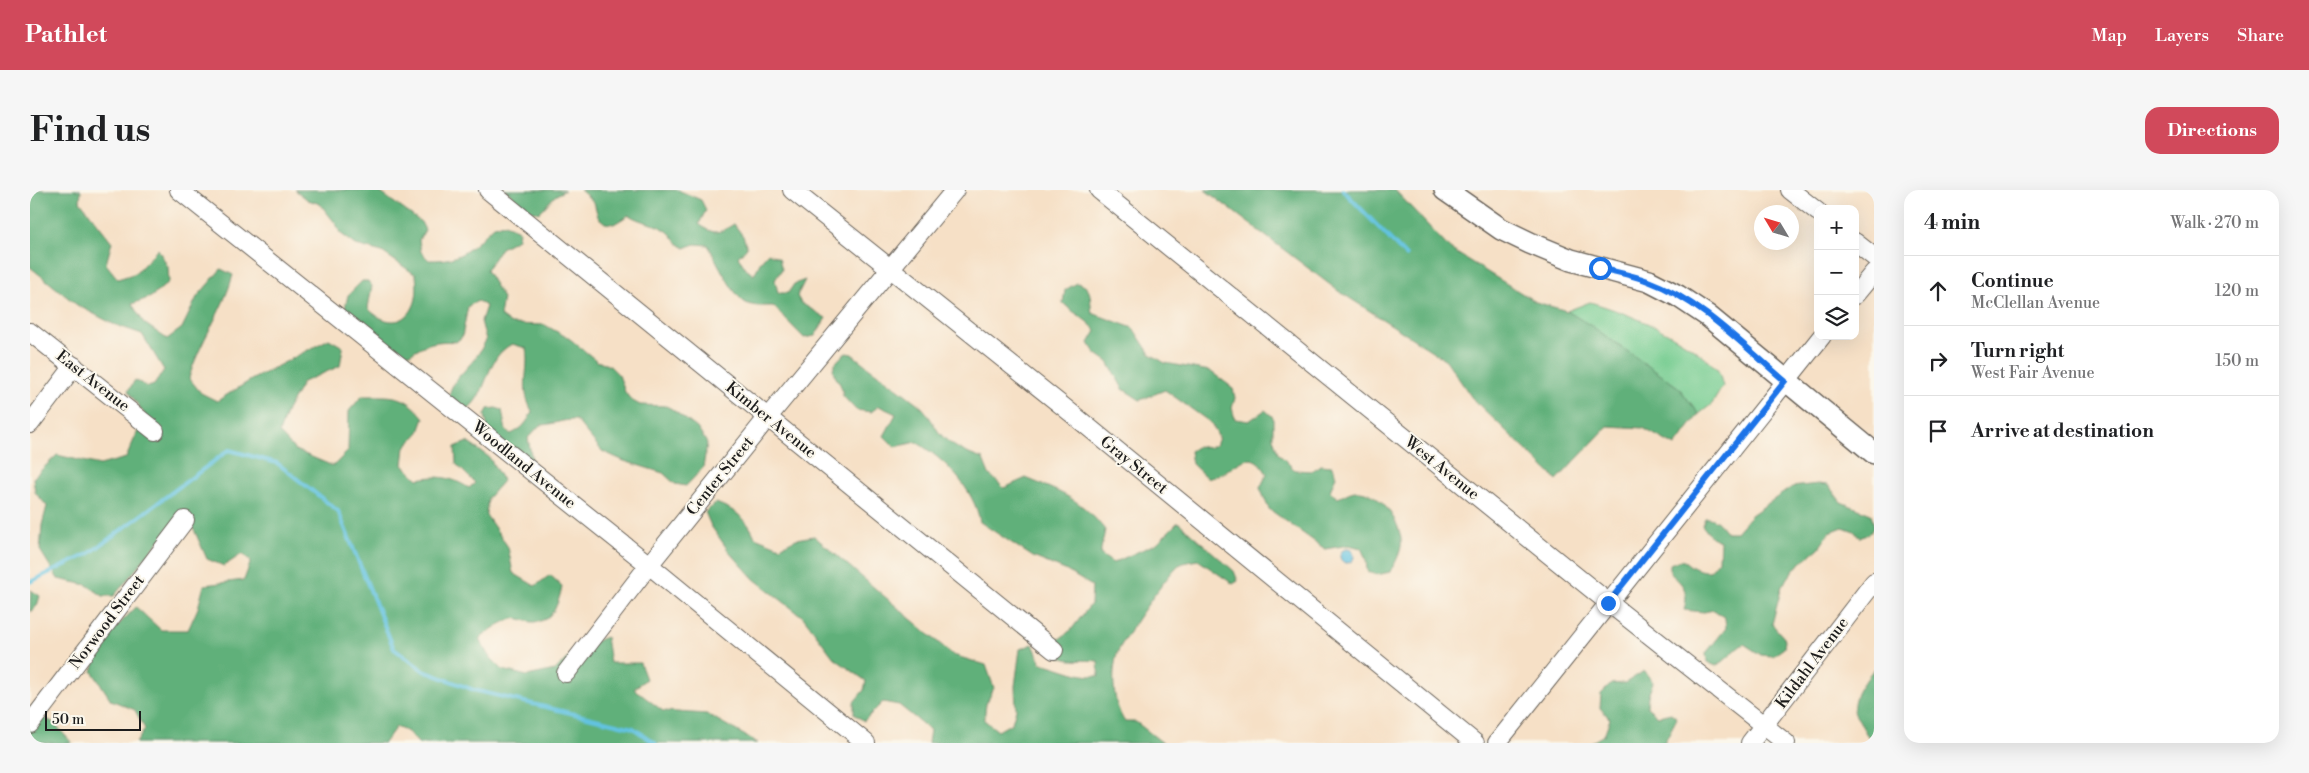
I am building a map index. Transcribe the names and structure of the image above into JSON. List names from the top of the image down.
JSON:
{
  "streets": {
    "street": [
      "East Avenue",
      "Kimber Avenue",
      "Woodland Avenue",
      "Gray Street",
      "West Avenue",
      "Center Street",
      "Norwood Street",
      "Kildahl Avenue"
    ]
  },
  "crossings": [
    ["Kimber Avenue", "Center Street"],
    ["Woodland Avenue", "Center Street"],
    ["Gray Street", "Center Street"],
    ["West Avenue", "Kildahl Avenue"]
  ],
  "scale_bar": "50 m",
  "north": "top left",
  "page": {
    "header": "Pathlet",
    "nav": ["Map", "Layers", "Share"],
    "buttons": "Directions",
    "title": "Find us",
    "heading": ["4 min", "Walk · 270 m"],
    "map_buttons": ["+", "−"],
    "list": [
      ["Continue", "McClellan Avenue", "120 m"],
      ["Turn right", "West Fair Avenue", "150 m"],
      "Arrive at destination"
    ],
    "scale": "50 m"
  }
}
